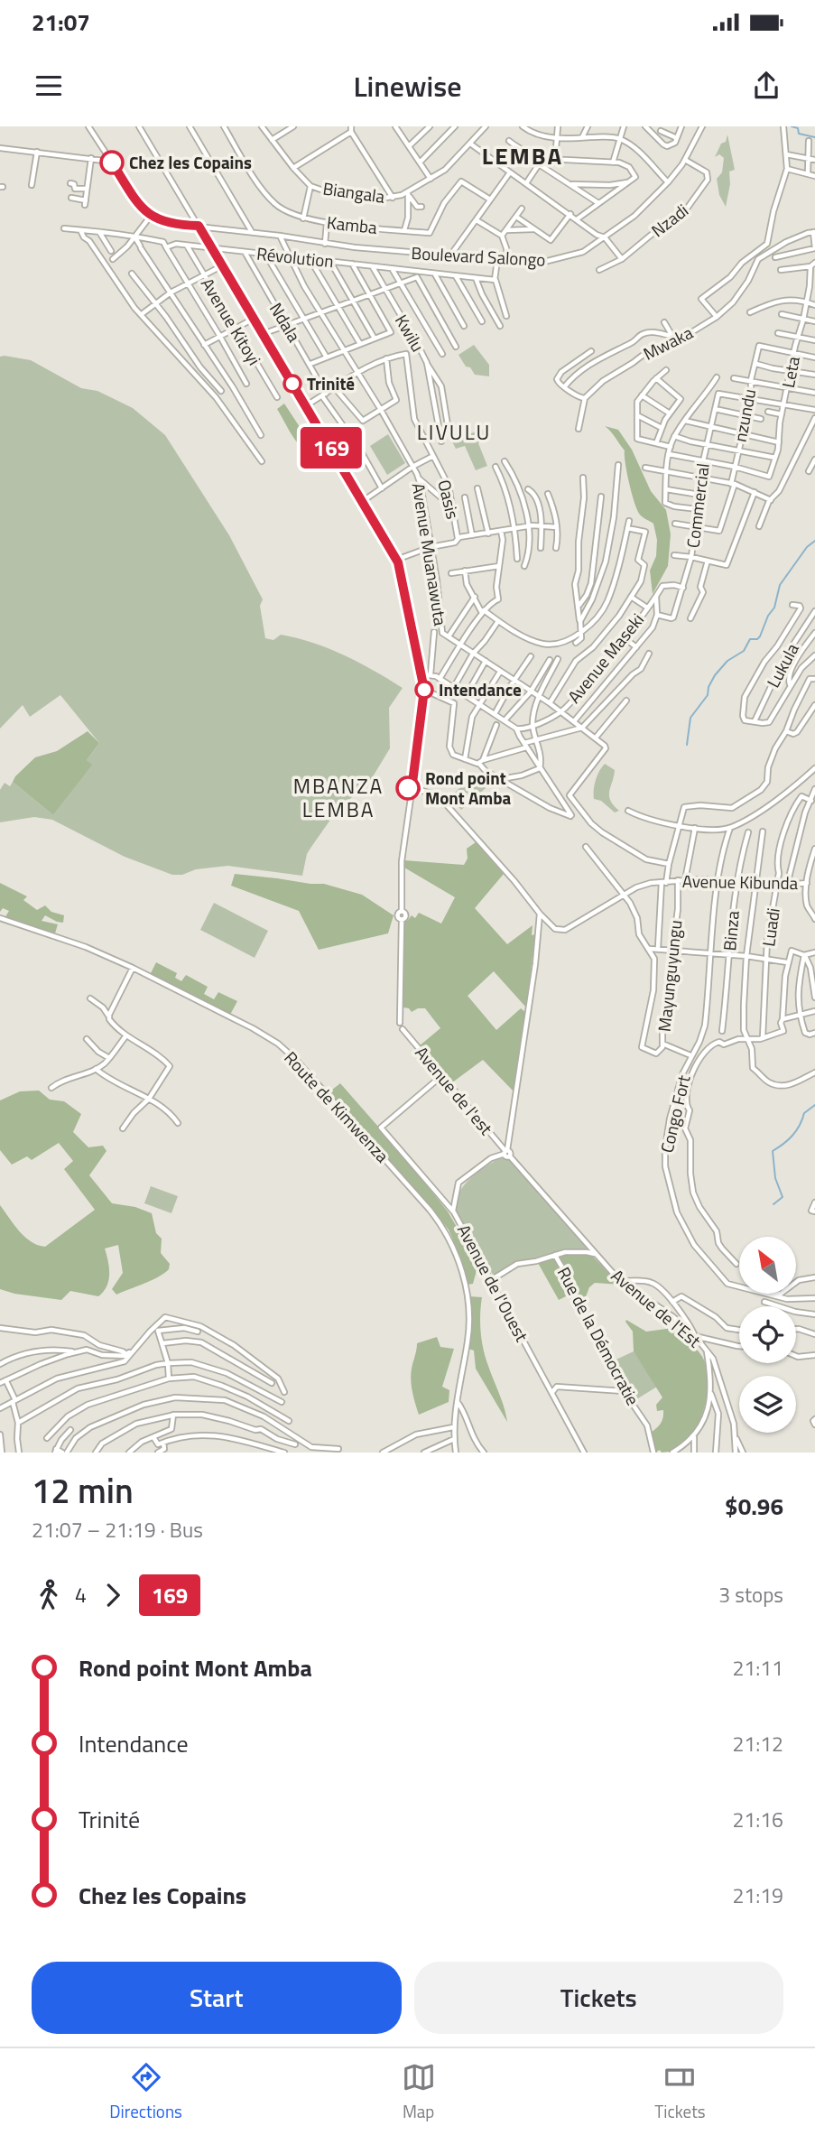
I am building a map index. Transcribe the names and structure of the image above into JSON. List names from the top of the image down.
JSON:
{
  "streets": {
    "street": [
      "Biangala",
      "Nzadi",
      "Kamba",
      "Boulevard Salongo",
      "Révolution",
      "Avenue Kitoyi",
      "Ndala",
      "Kwilu",
      "Mwaka",
      "Leta",
      "nzundu",
      "Oasis",
      "Commercial",
      "Avenue Muanawuta",
      "Avenue Maseki",
      "Lukula",
      "Avenue Kibunda",
      "Luadi",
      "Binza",
      "Mayunguyungu",
      "Avenue de l'est",
      "Route de Kimwenza",
      "Congo Fort",
      "Avenue de l'Ouest",
      "Avenue de l'Est",
      "Rue de la Démocratie"
    ]
  },
  "crossings": [
    ["Nzadi", "Boulevard Salongo"],
    ["Boulevard Salongo", "Avenue Muanawuta"],
    ["Révolution", "Avenue Kitoyi"],
    ["Révolution", "Ndala"],
    ["Révolution", "Kwilu"],
    ["Révolution", "Avenue Muanawuta"],
    ["Leta", "nzundu"],
    ["nzundu", "Commercial"],
    ["Avenue Muanawuta", "Avenue Maseki"],
    ["Avenue Kibunda", "Luadi"],
    ["Avenue Kibunda", "Binza"],
    ["Avenue Kibunda", "Mayunguyungu"],
    ["Avenue Kibunda", "Congo Fort"],
    ["Avenue de l'est", "Avenue de l'Ouest"],
    ["Avenue de l'est", "Avenue de l'Est"]
  ],
  "districts": ["LEMBA", "LIVULU", "MBANZA LEMBA"],
  "places": [
    "Chez les Copains",
    "Trinité",
    "Intendance",
    "Rond point Mont Amba"
  ],
  "lines": ["bus line 169"],
  "north": "top left",
  "page": {
    "status": "21:07",
    "header": "Linewise",
    "on_map": "169",
    "heading": ["12 min", "21:07 – 21:19 · Bus", "$0.96"],
    "legs": ["4", "169", "3 stops"],
    "list": [
      {
        "name": "Rond point Mont Amba",
        "value": "21:11"
      },
      {
        "name": "Intendance",
        "value": "21:12"
      },
      {
        "name": "Trinité",
        "value": "21:16"
      },
      {
        "name": "Chez les Copains",
        "value": "21:19"
      }
    ],
    "buttons": ["Start", "Tickets"],
    "tabs": ["Directions", "Map", "Tickets"]
  }
}
